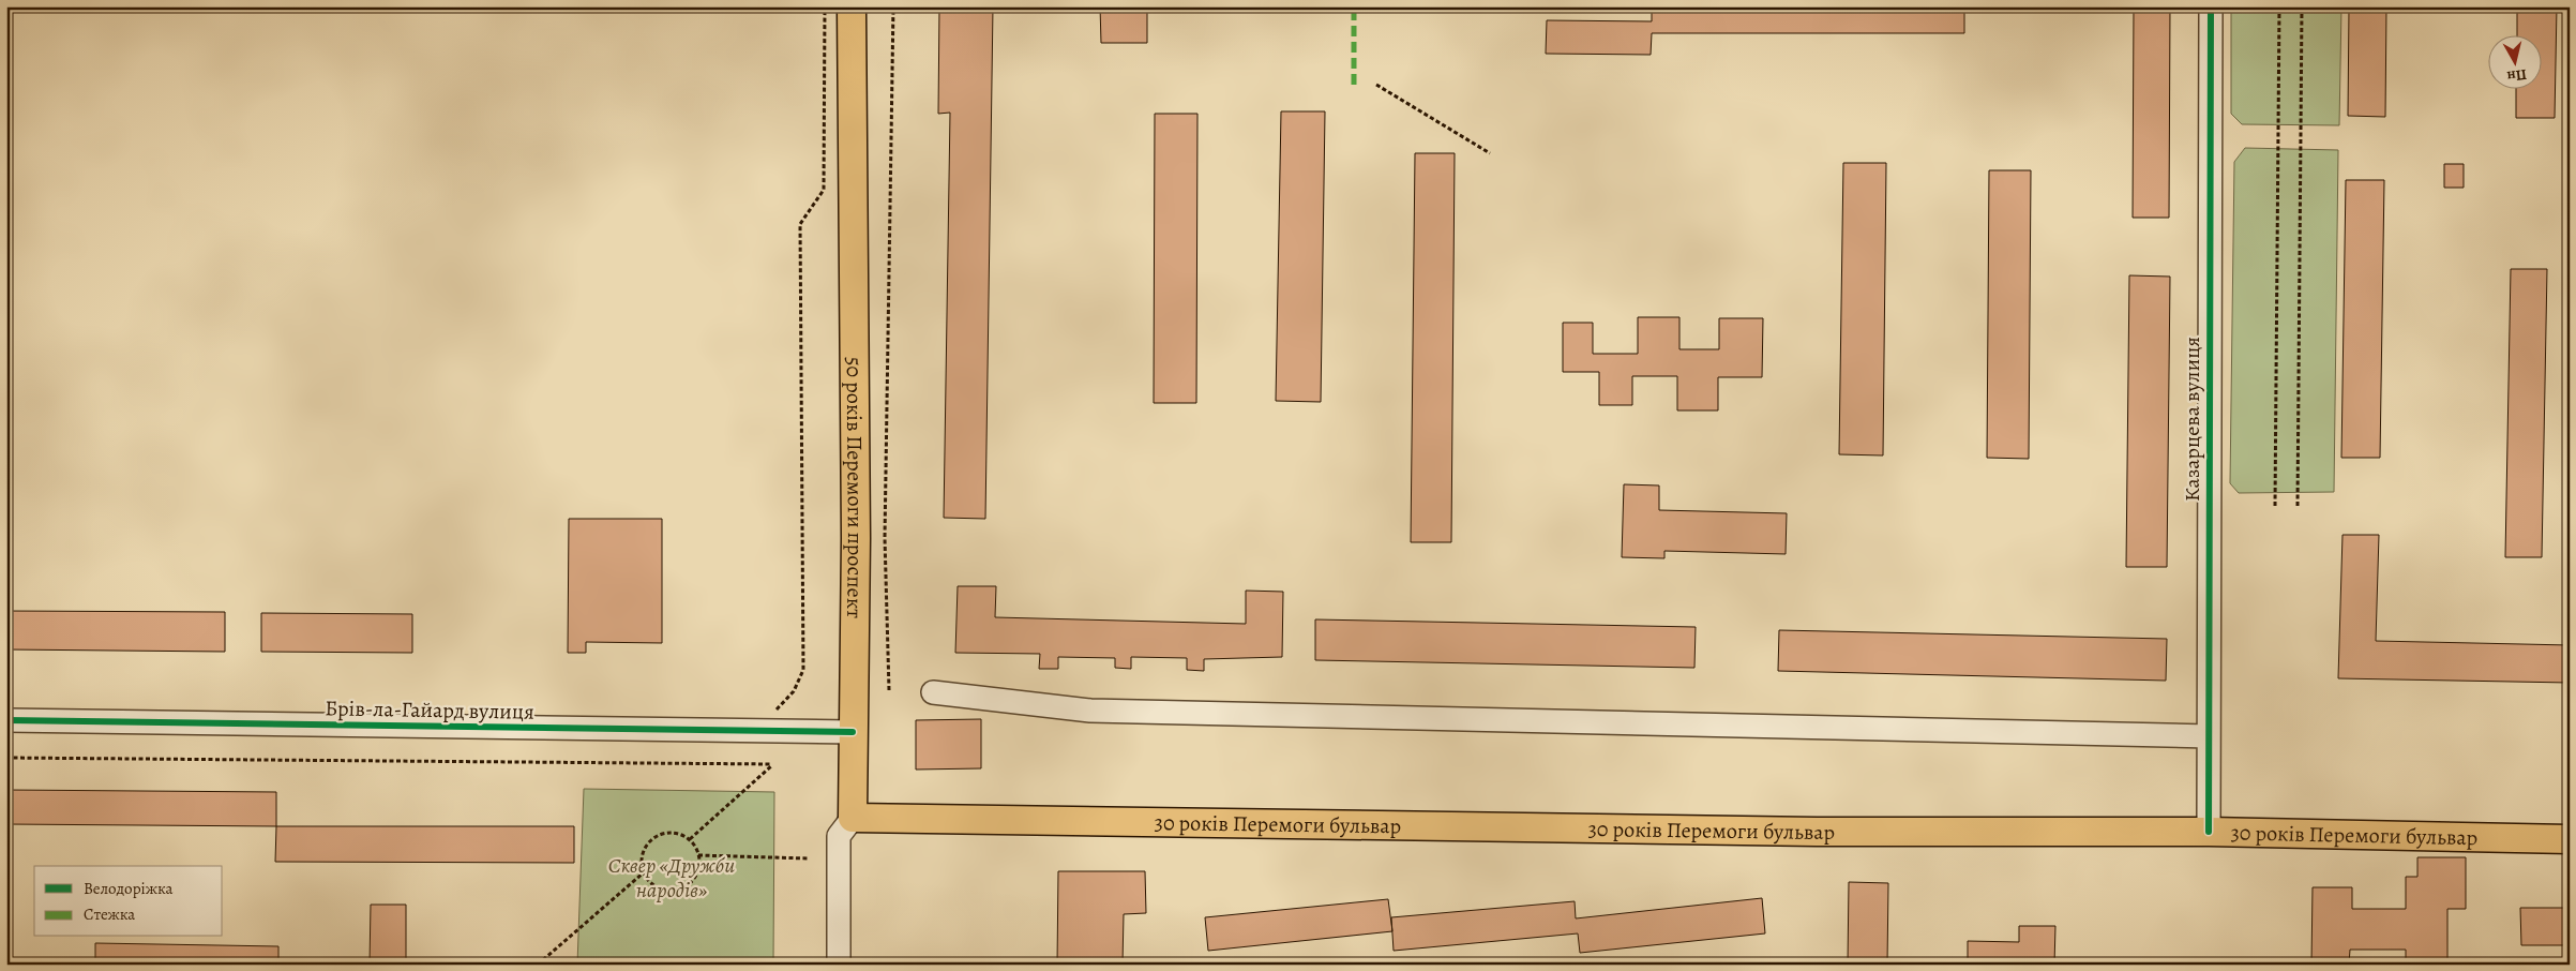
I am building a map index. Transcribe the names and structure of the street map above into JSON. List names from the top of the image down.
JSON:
{
  "streets": {
    "main road": ["50 років Перемоги проспект", "30 років Перемоги бульвар"],
    "street": ["Казарцева вулиця", "Брів-ла-Гайард вулиця"]
  },
  "crossings": [
    ["Казарцева вулиця", "30 років Перемоги бульвар"],
    ["50 років Перемоги проспект", "Брів-ла-Гайард вулиця"],
    ["50 років Перемоги проспект", "30 років Перемоги бульвар"]
  ],
  "parks": ["Сквер «Дружби народів»"],
  "legend": ["Велодоріжка", "Стежка"],
  "north": "bottom"
}
